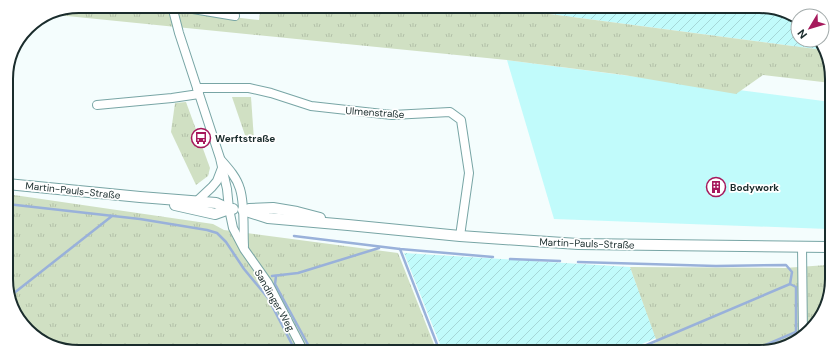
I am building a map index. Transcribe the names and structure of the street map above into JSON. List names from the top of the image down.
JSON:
{
  "streets": {
    "street": ["Ulmenstraße", "Martin-Pauls-Straße", "Sandinger Weg"]
  },
  "crossings": [
    ["Ulmenstraße", "Martin-Pauls-Straße"],
    ["Martin-Pauls-Straße", "Sandinger Weg"]
  ],
  "places": {
    "bus stop": ["Werftstraße"],
    "building": ["Bodywork"]
  },
  "north": "bottom left"
}
